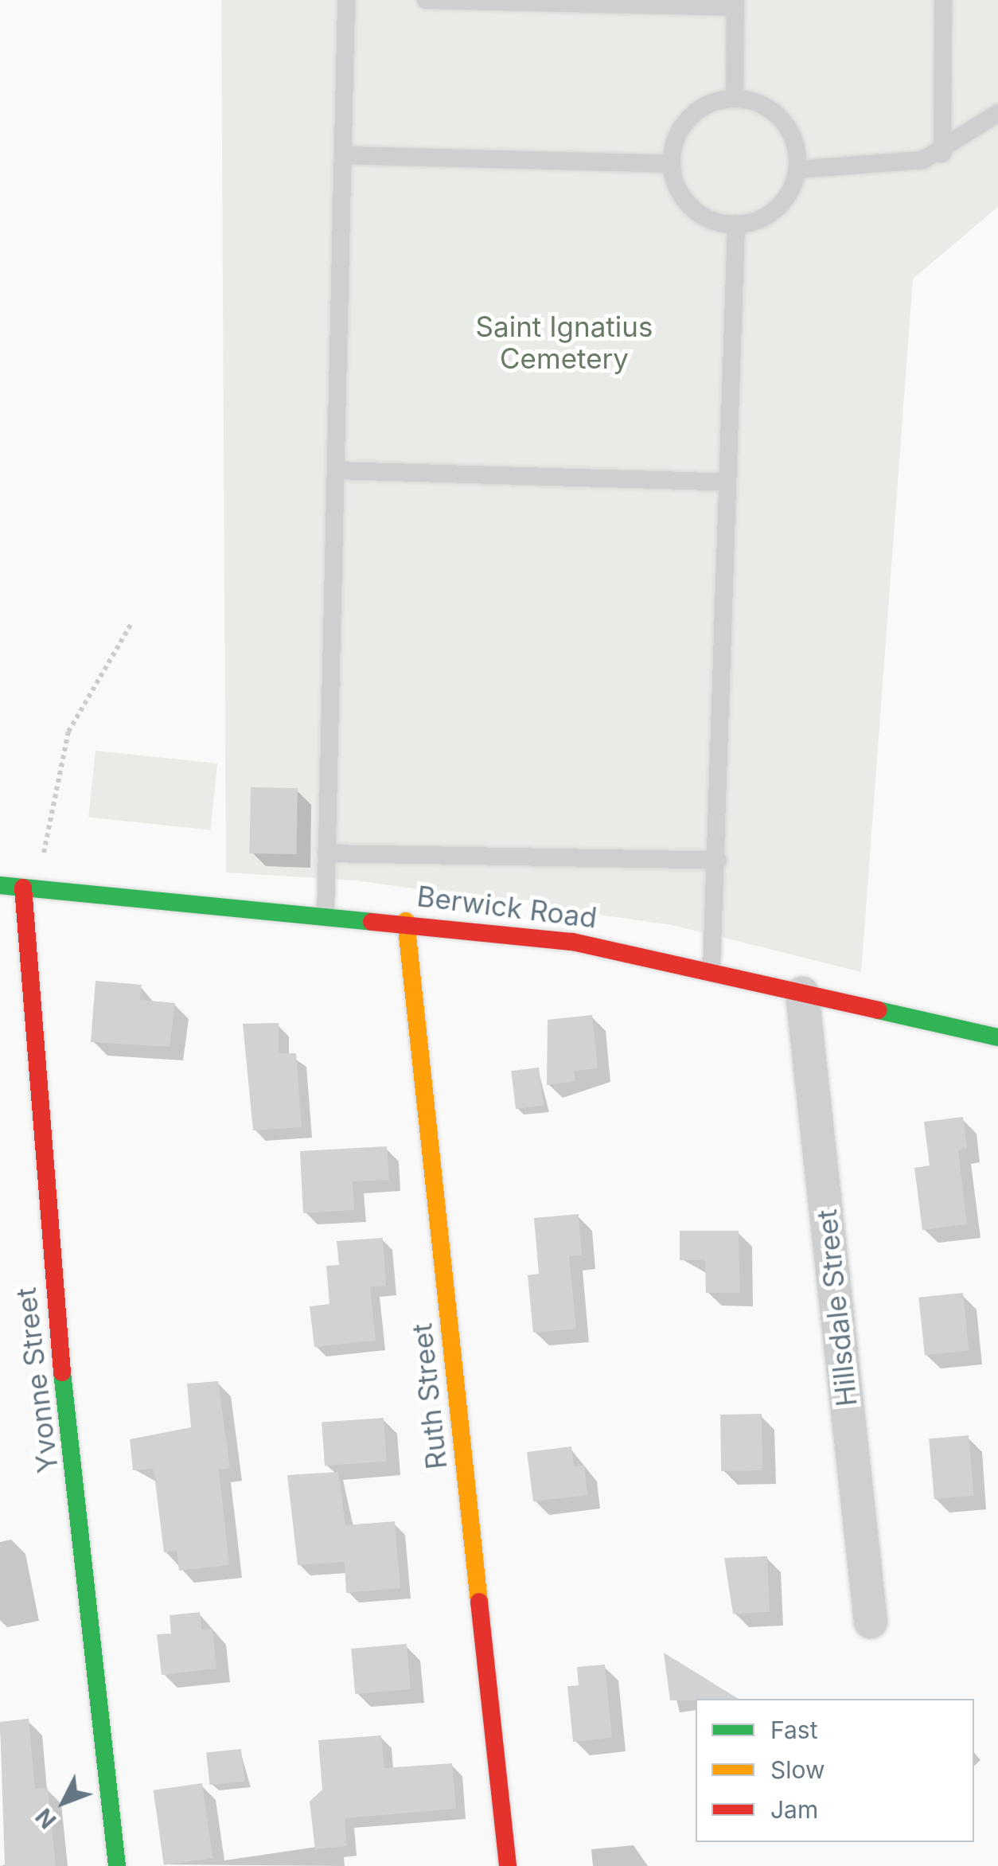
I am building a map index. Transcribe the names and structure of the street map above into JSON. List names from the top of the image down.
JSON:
{
  "streets": {
    "street": [
      "Berwick Road",
      "Hillsdale Street",
      "Yvonne Street",
      "Ruth Street"
    ]
  },
  "crossings": [
    ["Berwick Road", "Hillsdale Street"],
    ["Berwick Road", "Yvonne Street"],
    ["Berwick Road", "Ruth Street"]
  ],
  "parks": ["Saint Ignatius Cemetery"],
  "legend": ["Fast", "Slow", "Jam"],
  "north": "bottom left"
}
